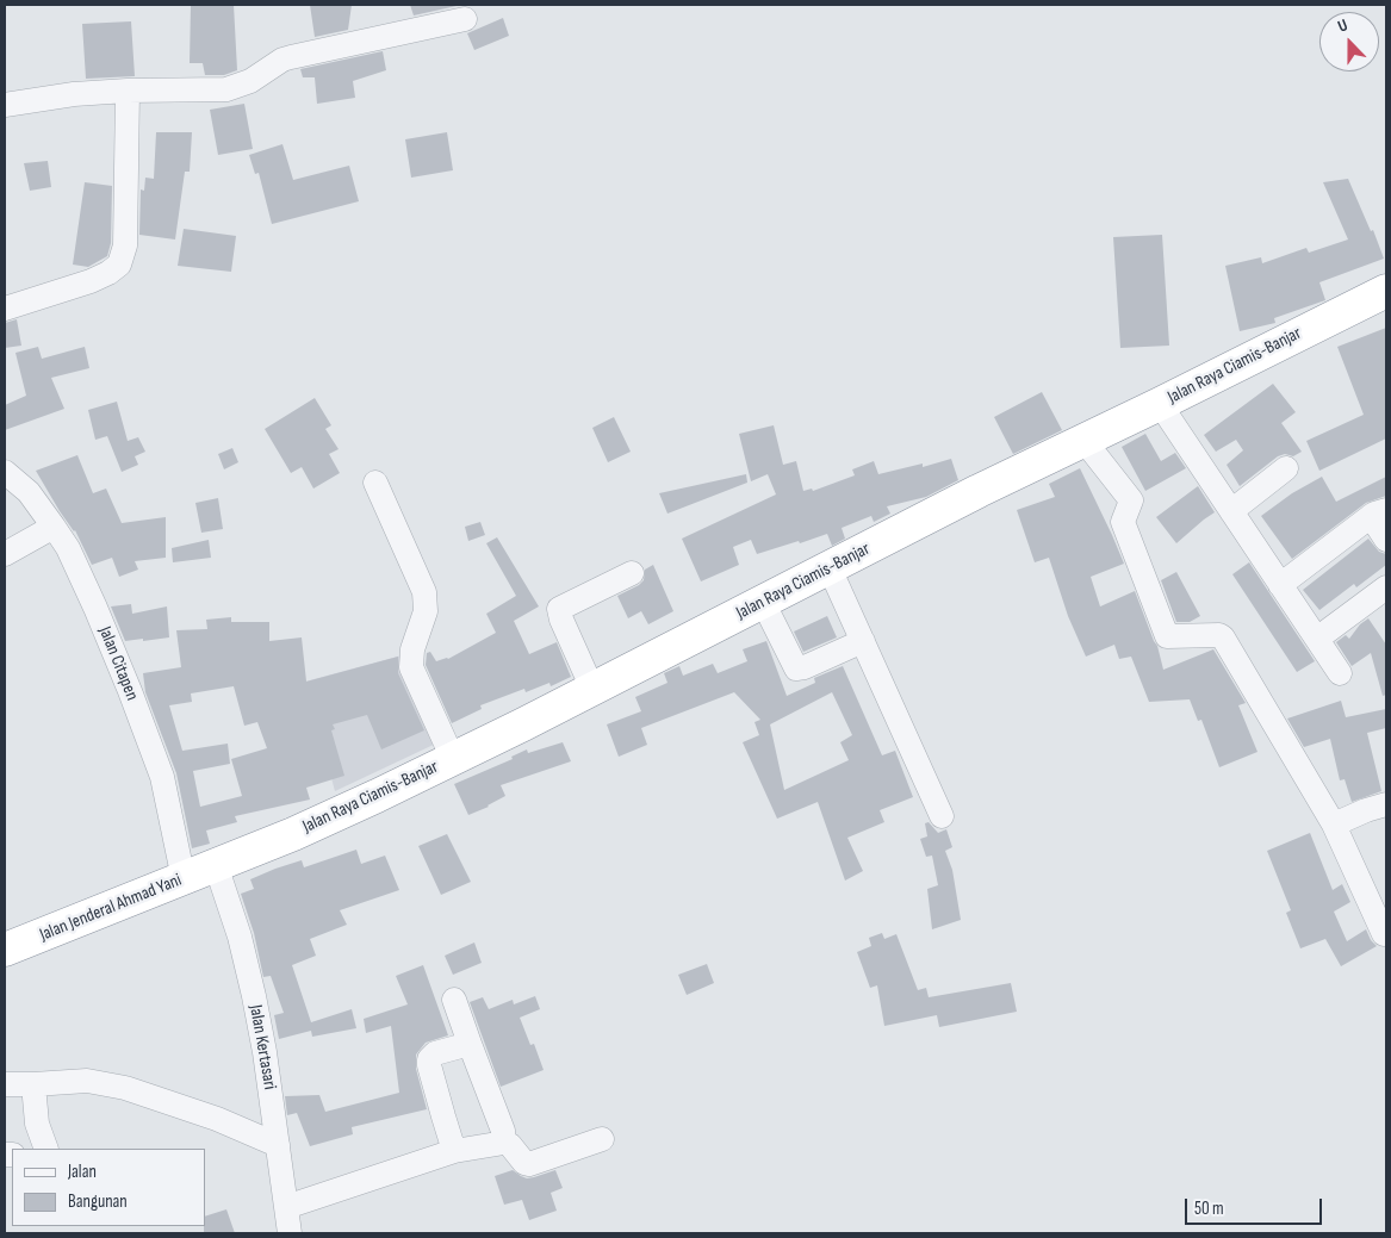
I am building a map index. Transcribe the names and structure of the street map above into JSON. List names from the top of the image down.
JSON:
{
  "streets": {
    "highway": ["Jalan Raya Ciamis-Banjar", "Jalan Jenderal Ahmad Yani"],
    "street": ["Jalan Citapen", "Jalan Kertasari"]
  },
  "crossings": [
    ["Jalan Raya Ciamis-Banjar", "Jalan Jenderal Ahmad Yani"],
    ["Jalan Raya Ciamis-Banjar", "Jalan Kertasari"],
    ["Jalan Citapen", "Jalan Jenderal Ahmad Yani"],
    ["Jalan Jenderal Ahmad Yani", "Jalan Kertasari"]
  ],
  "legend": ["Jalan", "Bangunan"],
  "scale_bar": "50 m",
  "north": "top"
}
